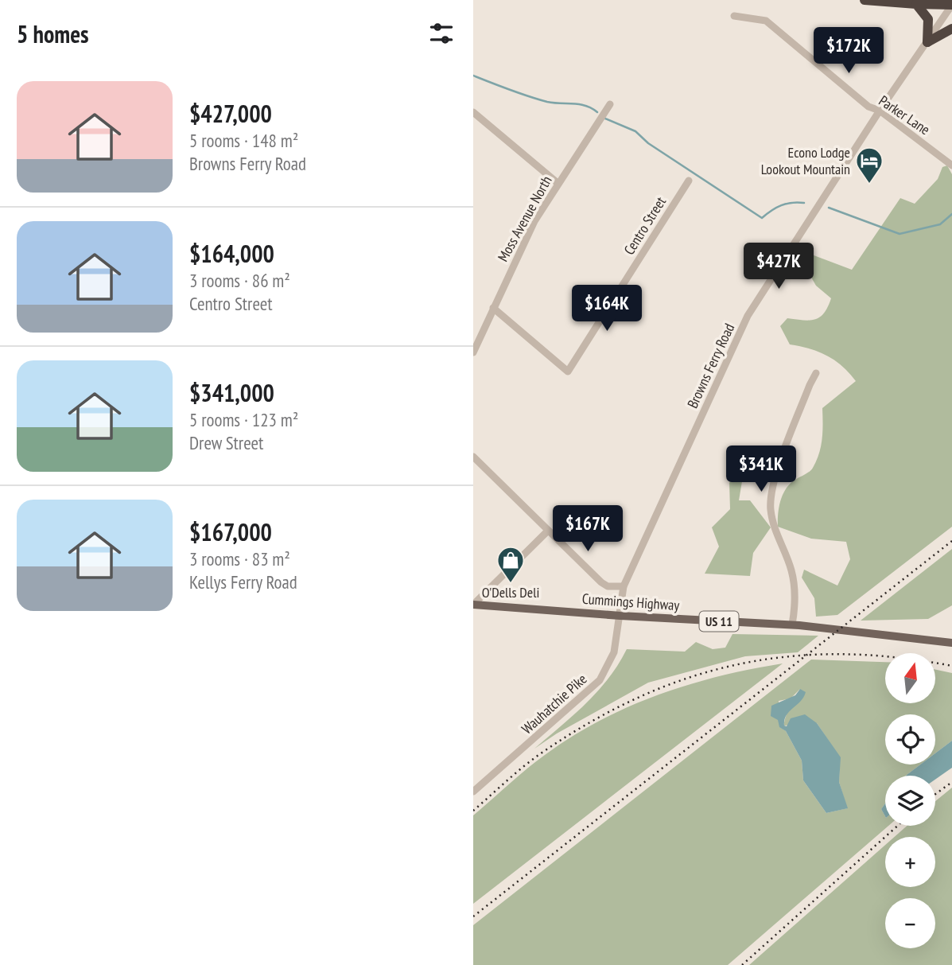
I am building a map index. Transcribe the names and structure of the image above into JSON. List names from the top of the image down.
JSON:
{
  "streets": {
    "main road": ["Cummings Highway", "US 11"],
    "street": [
      "Parker Lane",
      "Moss Avenue North",
      "Centro Street",
      "Browns Ferry Road",
      "Wauhatchie Pike"
    ]
  },
  "crossings": [
    ["Parker Lane", "Browns Ferry Road"],
    ["Moss Avenue North", "Centro Street"],
    ["Browns Ferry Road", "Cummings Highway"],
    ["Browns Ferry Road", "Wauhatchie Pike"],
    ["Cummings Highway", "Wauhatchie Pike"]
  ],
  "places": {
    "hotel": ["Econo Lodge Lookout Mountain"],
    "shop": ["O'Dells Deli"]
  },
  "north": "top",
  "page": {
    "heading": "5 homes",
    "price": [
      "$172K",
      "$427K",
      "$164K",
      "$341K",
      "$167K"
    ],
    "list": [
      {
        "name": "$427,000",
        "note": "5 rooms · 148 m² · Browns Ferry Road"
      },
      {
        "name": "$164,000",
        "note": "3 rooms · 86 m² · Centro Street"
      },
      {
        "name": "$341,000",
        "note": "5 rooms · 123 m² · Drew Street"
      },
      {
        "name": "$167,000",
        "note": "3 rooms · 83 m² · Kellys Ferry Road"
      }
    ],
    "map_buttons": ["+", "−"]
  }
}
